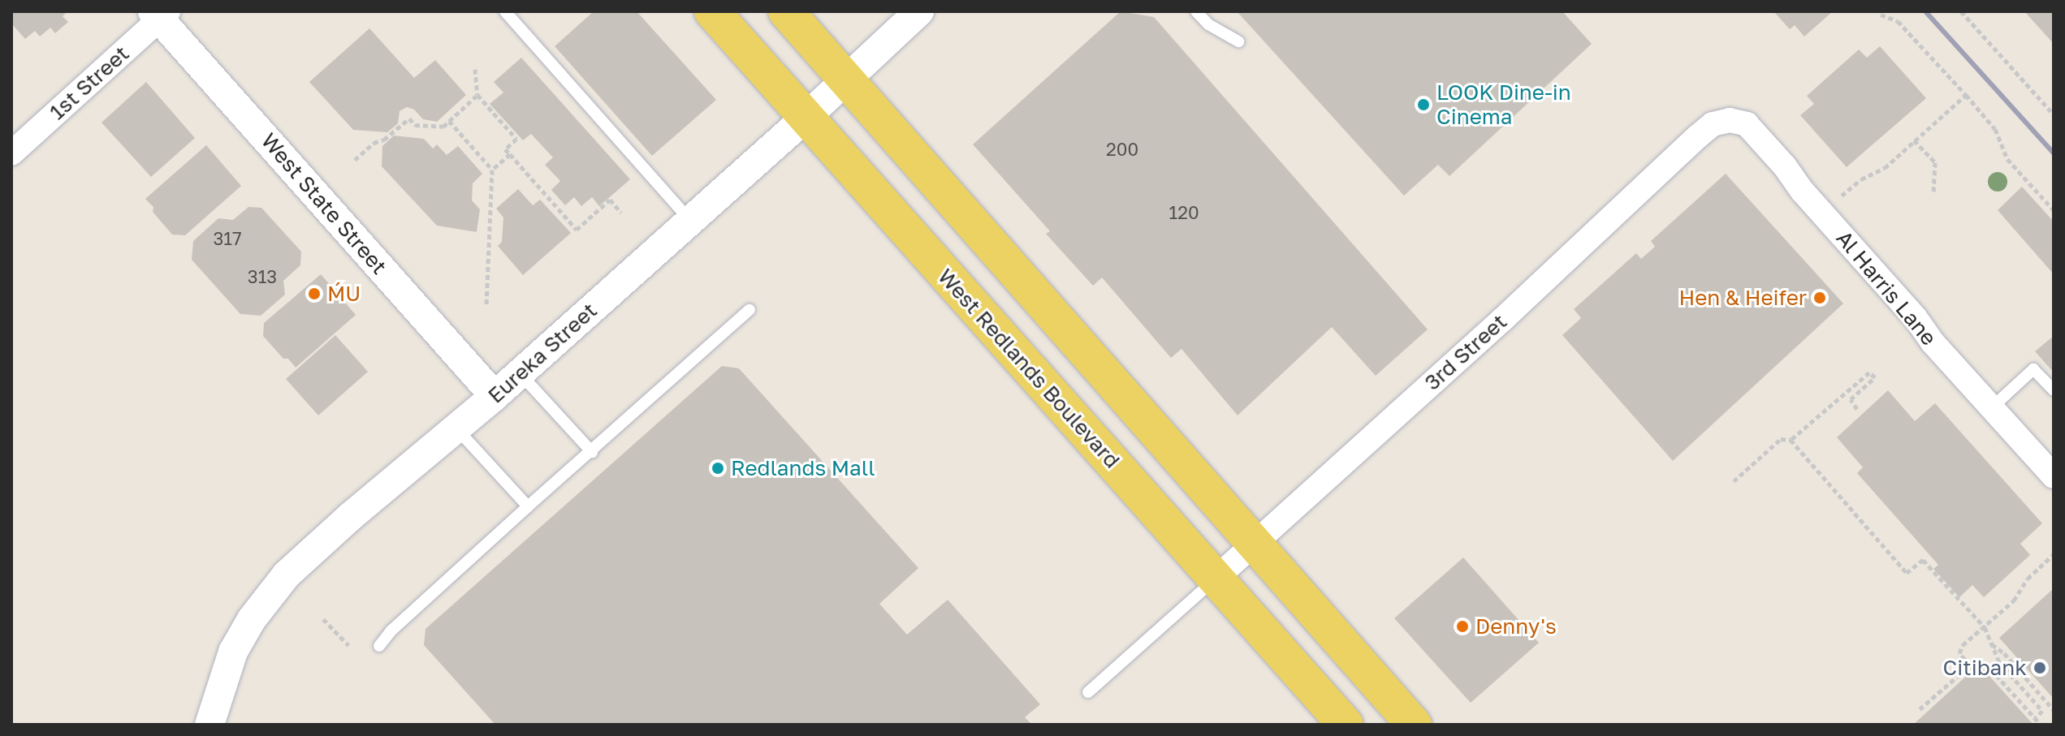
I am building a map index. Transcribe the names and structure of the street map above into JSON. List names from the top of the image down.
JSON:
{
  "streets": {
    "main road": ["West Redlands Boulevard"],
    "street": [
      "1st Street",
      "West State Street",
      "Al Harris Lane",
      "3rd Street",
      "Eureka Street"
    ]
  },
  "crossings": [
    ["1st Street", "West State Street"],
    ["West State Street", "Eureka Street"],
    ["Al Harris Lane", "3rd Street"],
    ["3rd Street", "West Redlands Boulevard"],
    ["Eureka Street", "West Redlands Boulevard"]
  ],
  "places": [
    "LOOK Dine-in Cinema",
    "ḾU",
    "Hen & Heifer",
    "Redlands Mall",
    "Denny's",
    "Citibank"
  ],
  "house_numbers": [
    "200",
    "120",
    "317",
    "313"
  ]
}
